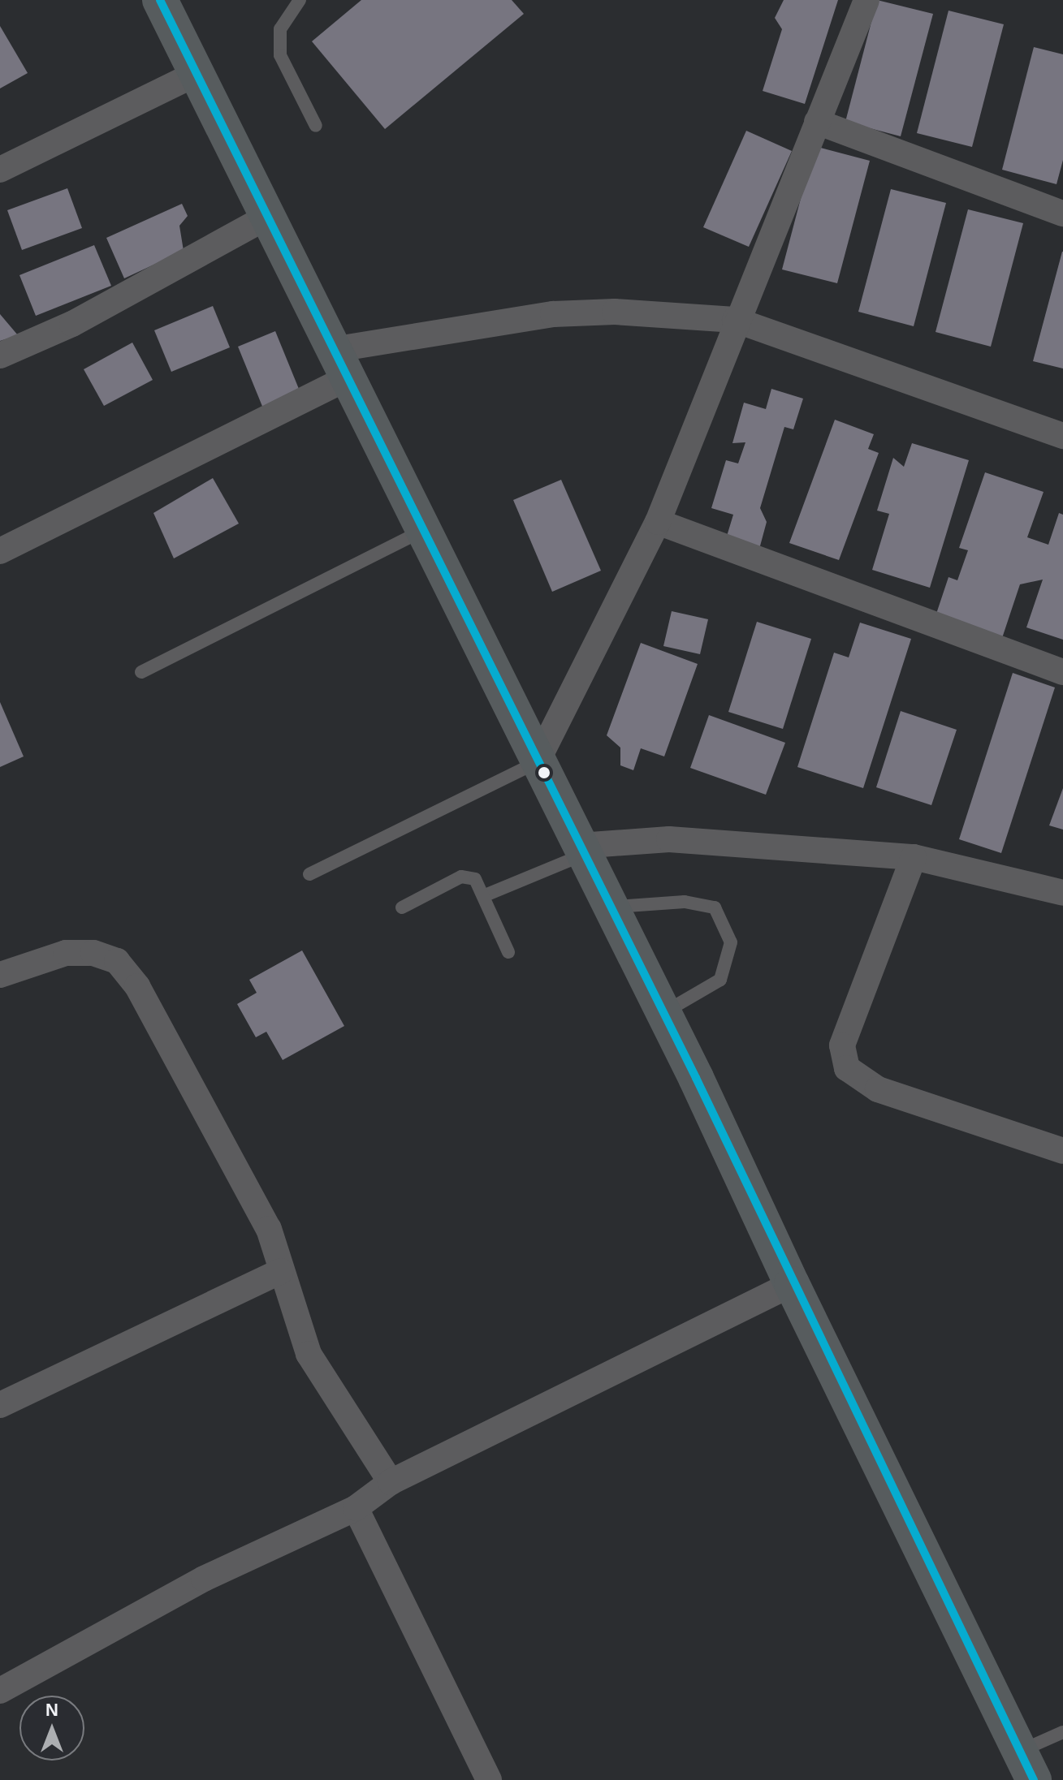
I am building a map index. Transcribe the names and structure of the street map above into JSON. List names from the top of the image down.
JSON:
{
  "north": "top"
}
